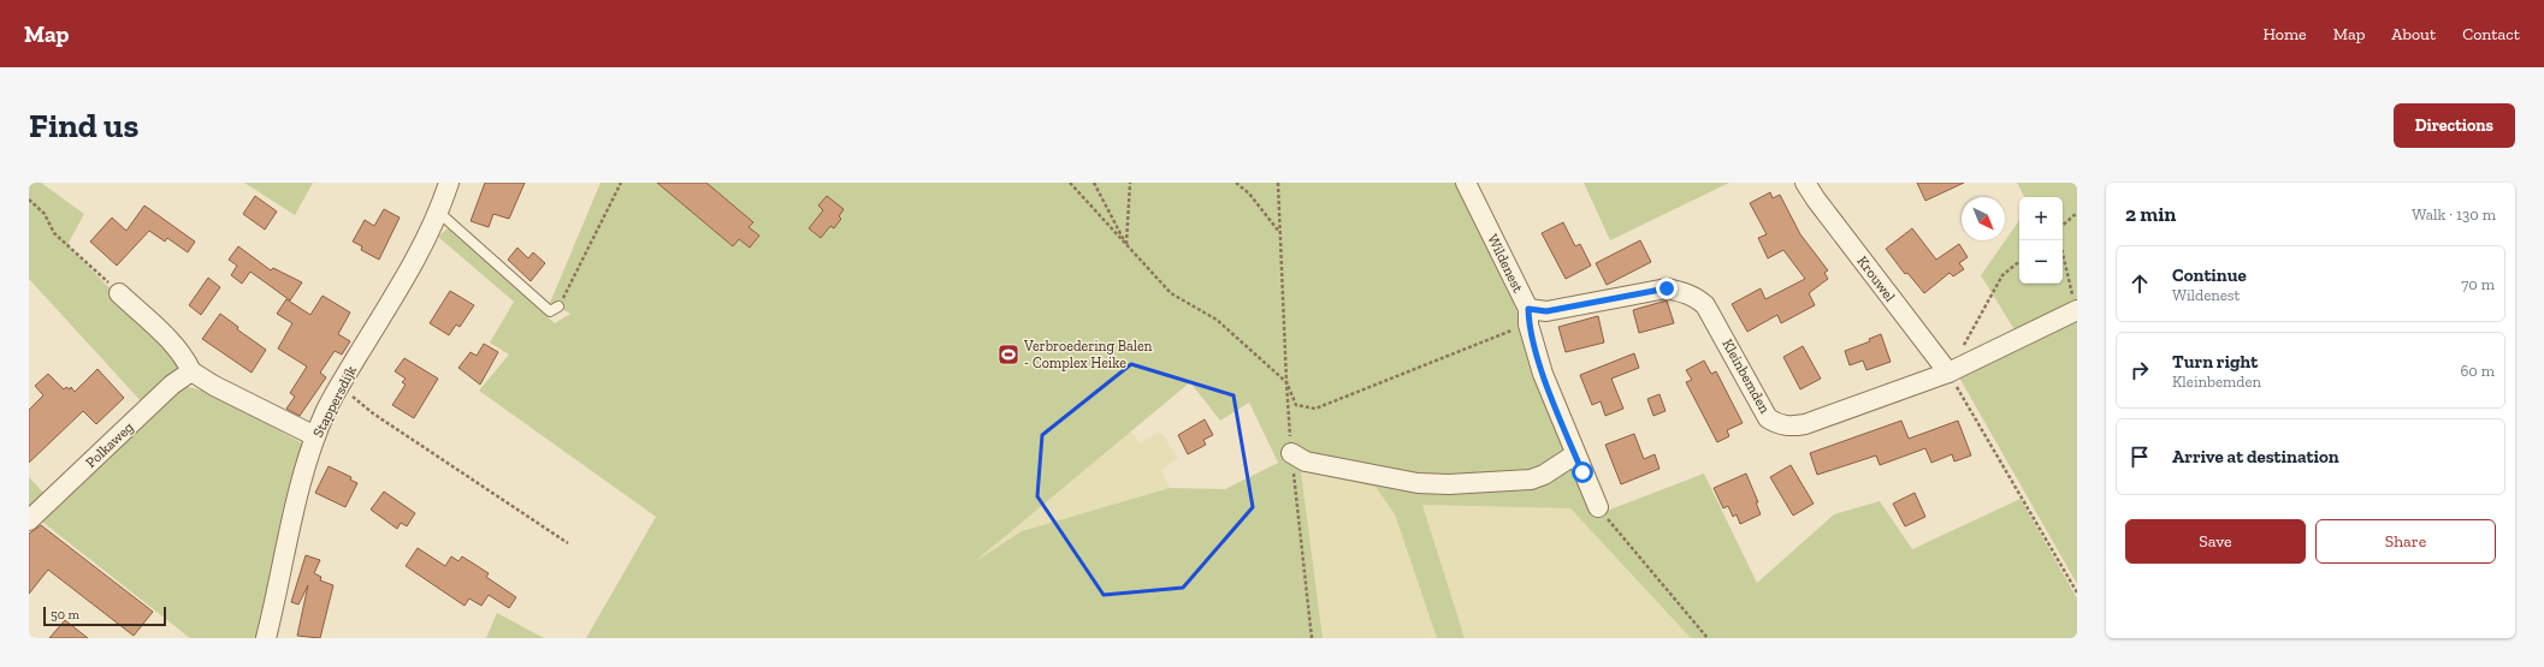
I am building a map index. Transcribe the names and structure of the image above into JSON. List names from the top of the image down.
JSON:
{
  "streets": {
    "street": [
      "Wildenest",
      "Krouwel",
      "Kleinbemden",
      "Stappersdijk",
      "Polkaweg"
    ]
  },
  "crossings": [
    ["Wildenest", "Kleinbemden"],
    ["Krouwel", "Kleinbemden"]
  ],
  "places": {
    "sports": ["Verbroedering Balen - Complex Heike"]
  },
  "scale_bar": "50 m",
  "north": "bottom right",
  "page": {
    "header": "Map",
    "nav": [
      "Home",
      "Map",
      "About",
      "Contact"
    ],
    "buttons": [
      "Directions",
      ["Save", "Share"]
    ],
    "title": "Find us",
    "heading": ["2 min", "Walk · 130 m"],
    "map_buttons": ["+", "−"],
    "list": [
      ["Continue", "Wildenest", "70 m"],
      ["Turn right", "Kleinbemden", "60 m"],
      "Arrive at destination"
    ],
    "scale": "50 m"
  }
}
